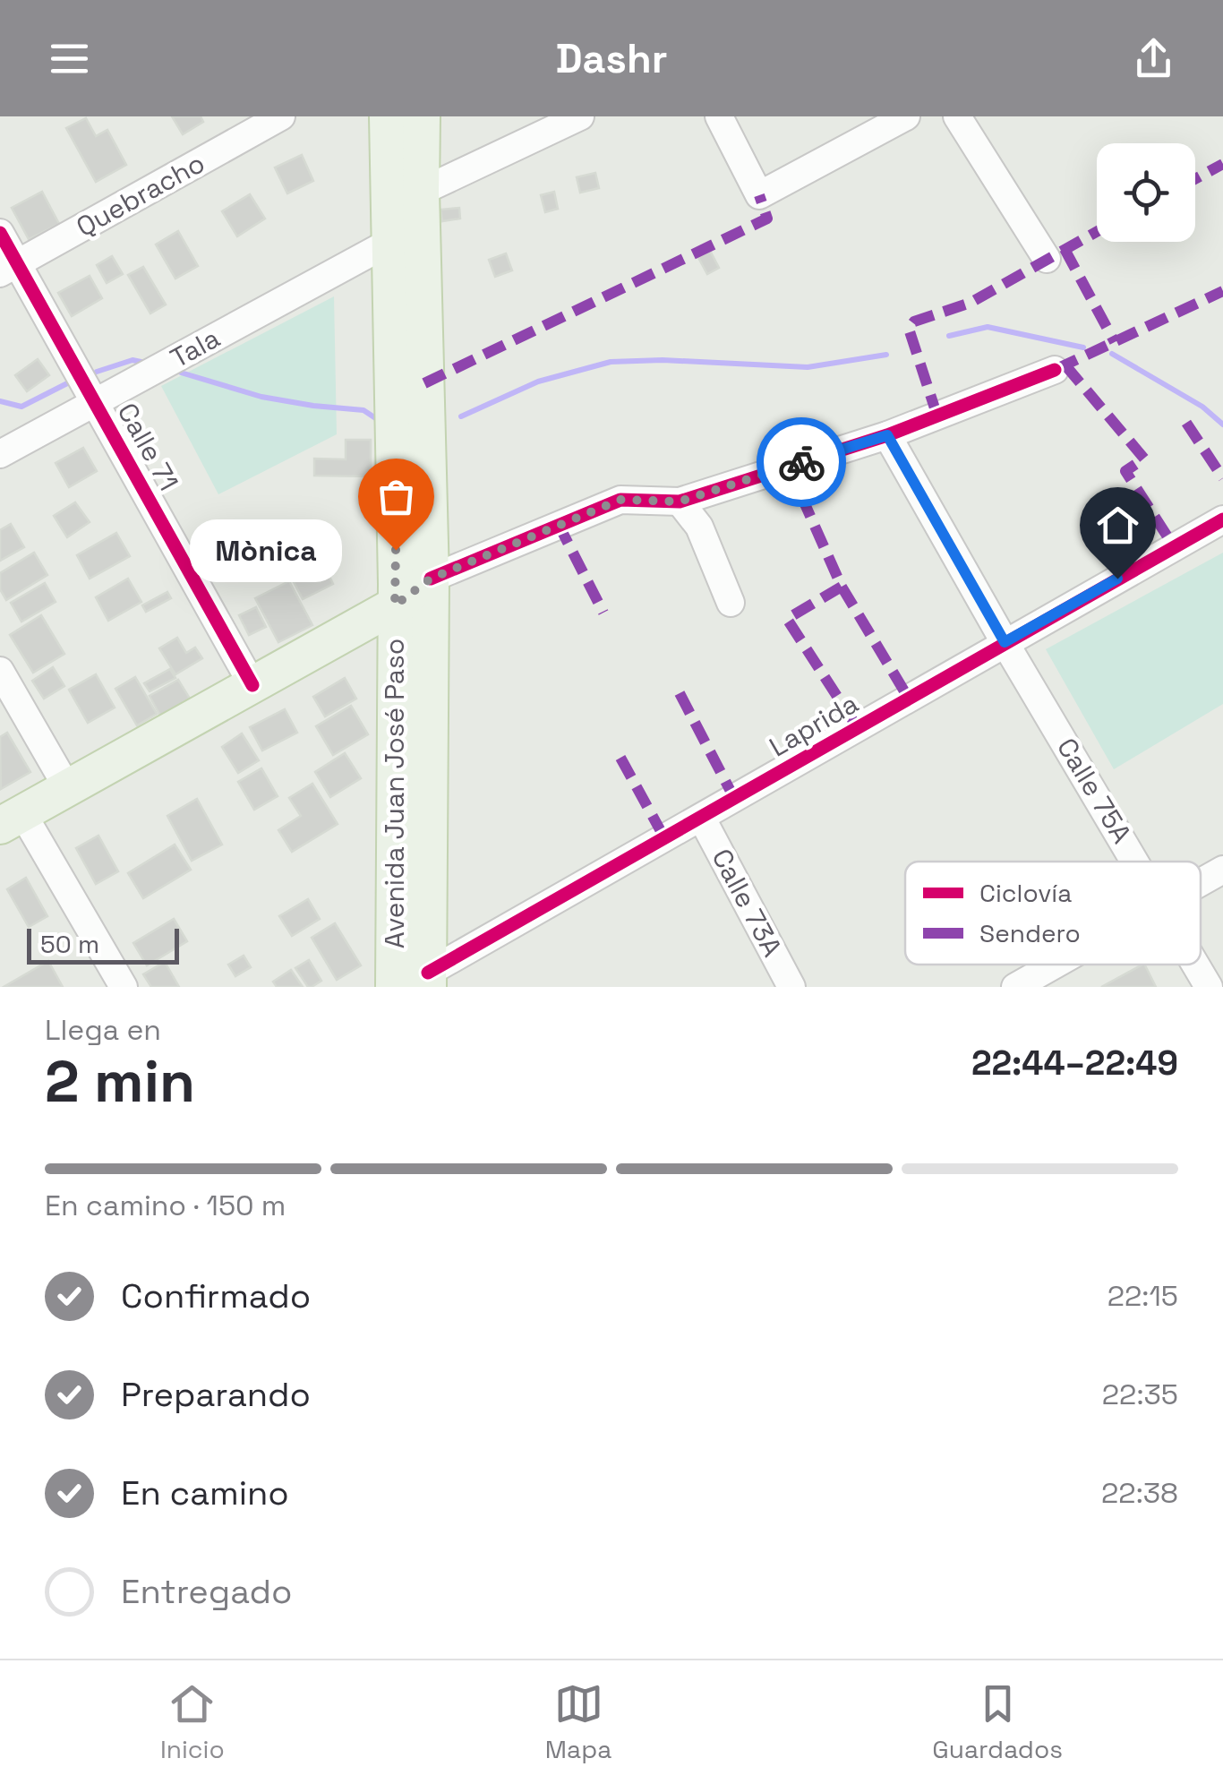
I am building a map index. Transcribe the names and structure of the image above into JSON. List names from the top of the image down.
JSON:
{
  "streets": {
    "main road": ["Avenida Juan José Paso"],
    "street": [
      "Quebracho",
      "Tala",
      "Calle 71",
      "Laprida",
      "Calle 75A",
      "Calle 73A"
    ]
  },
  "crossings": [
    ["Quebracho", "Calle 71"],
    ["Tala", "Calle 71"],
    ["Tala", "Avenida Juan José Paso"],
    ["Laprida", "Calle 75A"],
    ["Laprida", "Avenida Juan José Paso"],
    ["Laprida", "Calle 73A"]
  ],
  "places": ["Mònica"],
  "legend": ["Ciclovía", "Sendero"],
  "scale_bar": "50 m",
  "page": {
    "header": "Dashr",
    "bubble": "Mònica",
    "scale": "50 m",
    "heading": ["2 min", "Llega en", "22:44–22:49"],
    "bar": "En camino · 150 m",
    "list": [
      ["Confirmado", "22:15"],
      ["Preparando", "22:35"],
      ["En camino", "22:38"],
      "Entregado"
    ],
    "tabs": ["Inicio", "Mapa", "Guardados"]
  }
}
